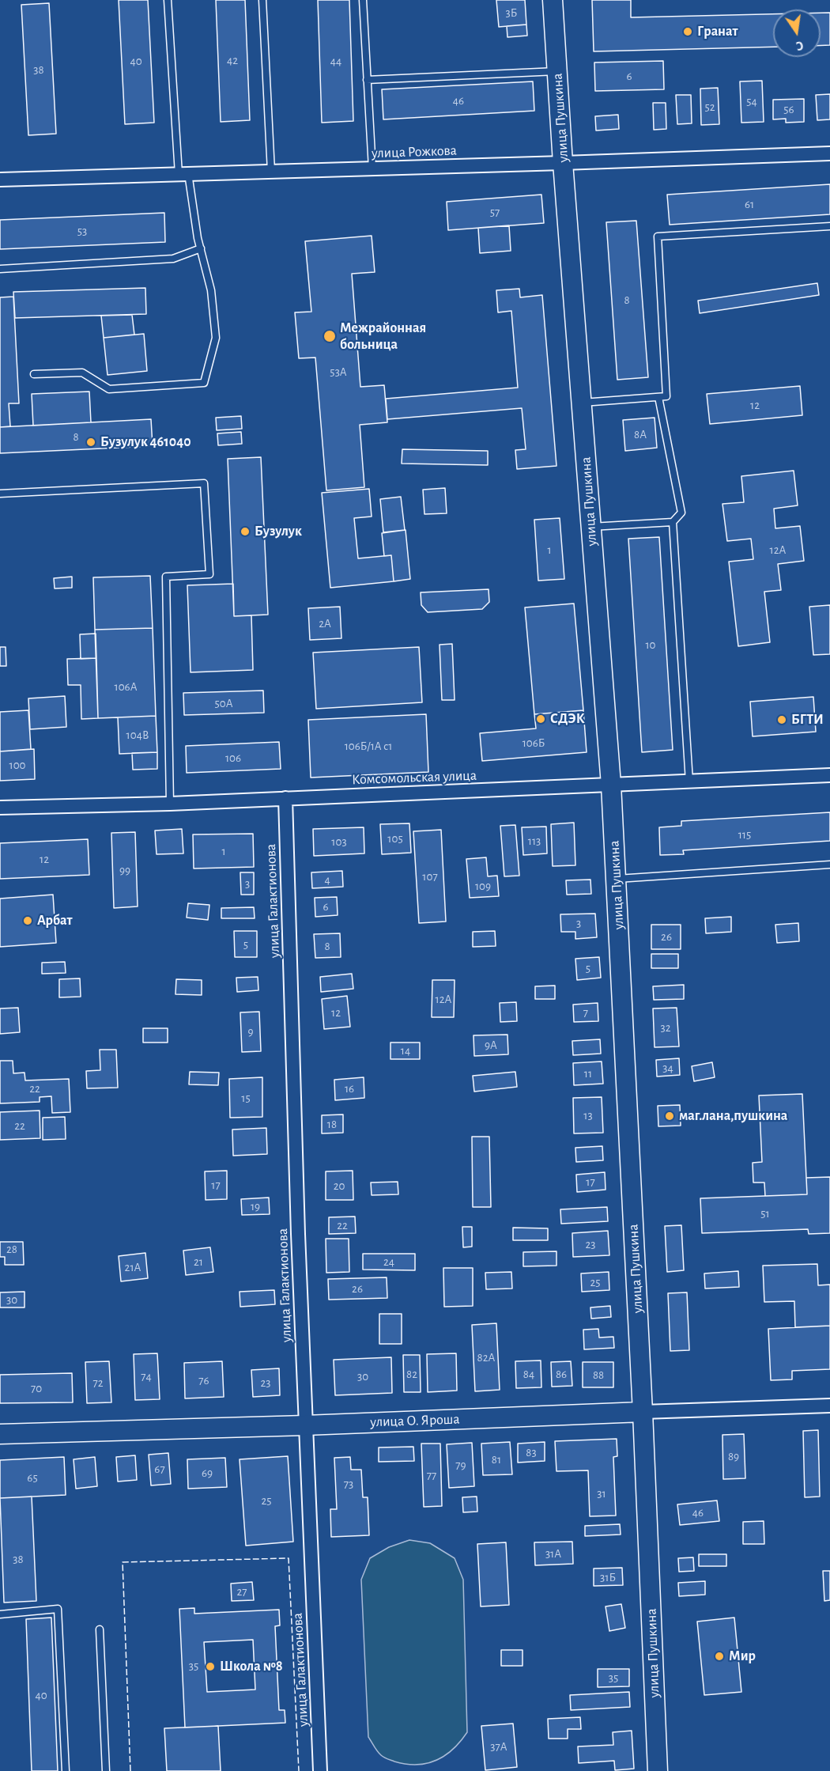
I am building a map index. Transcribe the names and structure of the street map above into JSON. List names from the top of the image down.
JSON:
{
  "streets": {
    "main road": ["улица Пушкина", "улица О. Яроша"],
    "street": ["улица Рожкова", "Комсомольская улица", "улица Галактионова"]
  },
  "crossings": [
    ["улица Пушкина", "улица Рожкова"],
    ["улица Пушкина", "Комсомольская улица"],
    ["улица Пушкина", "улица О. Яроша"],
    ["Комсомольская улица", "улица Галактионова"],
    ["улица Галактионова", "улица О. Яроша"]
  ],
  "places": [
    "Гранат",
    "Межрайонная больница",
    "Бузулук 461040",
    "Бузулук",
    "СДЭК",
    "БГТИ",
    "Арбат",
    "маг.лана,пушкина",
    "Мир",
    "Школа №8"
  ],
  "house_numbers": [
    "3Б",
    "42",
    "40",
    "44",
    "38",
    "6",
    "46",
    "54",
    "52",
    "56",
    "61",
    "57",
    "53",
    "8",
    "53А",
    "12",
    "8А",
    "8",
    "1",
    "12А",
    "2А",
    "10",
    "106А",
    "50А",
    "104В",
    "106Б",
    "106Б/1А с1",
    "106",
    "100",
    "115",
    "105",
    "113",
    "103",
    "1",
    "12",
    "99",
    "107",
    "4",
    "3",
    "109",
    "6",
    "3",
    "26",
    "5",
    "8",
    "5",
    "12А",
    "12",
    "7",
    "32",
    "9",
    "9А",
    "14",
    "34",
    "11",
    "22",
    "16",
    "15",
    "13",
    "18",
    "22",
    "17",
    "17",
    "20",
    "19",
    "51",
    "22",
    "23",
    "28",
    "21",
    "24",
    "21А",
    "25",
    "26",
    "30",
    "82А",
    "82",
    "84",
    "86",
    "88",
    "74",
    "30",
    "76",
    "72",
    "23",
    "70",
    "83",
    "89",
    "81",
    "79",
    "67",
    "69",
    "77",
    "65",
    "73",
    "31",
    "25",
    "46",
    "31А",
    "38",
    "31Б",
    "27",
    "35",
    "35",
    "40",
    "37А"
  ],
  "north": "bottom"
}
